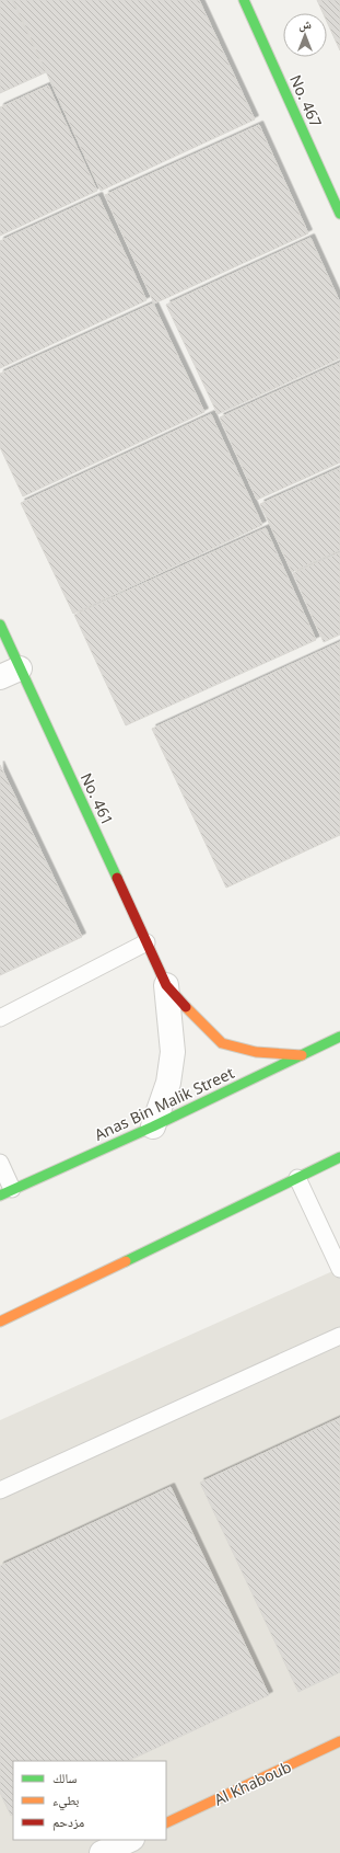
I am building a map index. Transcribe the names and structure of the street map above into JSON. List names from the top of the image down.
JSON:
{
  "streets": {
    "street": [
      "No. 467",
      "No. 461",
      "Anas Bin Malik Street",
      "Al Khaboub"
    ]
  },
  "crossings": [
    ["No. 461", "Anas Bin Malik Street"]
  ],
  "legend": ["سالك", "بطيء", "مزدحم"],
  "north": "top"
}
